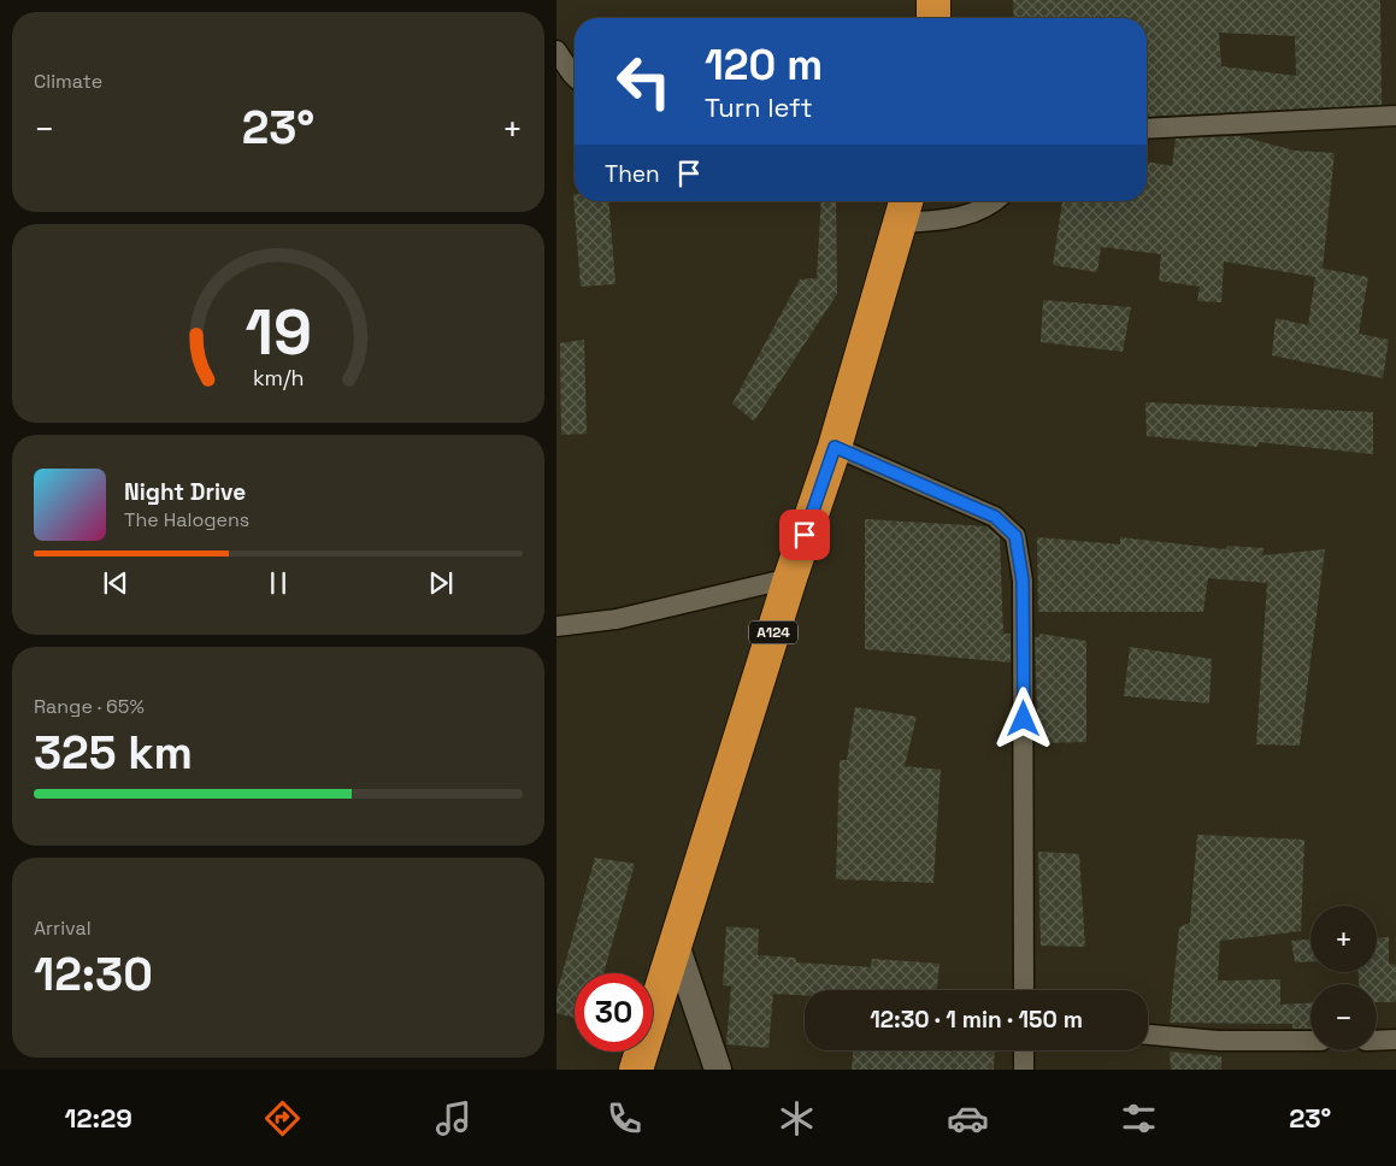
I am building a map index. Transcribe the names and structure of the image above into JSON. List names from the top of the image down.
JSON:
{
  "streets": {
    "highway": ["A124"]
  },
  "page": {
    "tile": [
      "Climate",
      ["Range · 65%", "325 km"],
      ["Arrival", "12:30"]
    ],
    "turn": ["120 m", "Turn left"],
    "heat": ["−", "23°", "+"],
    "then": "Then",
    "song": ["Night Drive", "The Halogens"],
    "map_buttons": ["+", "−"],
    "limit": "30",
    "trip": "12:30 · 1 min · 150 m",
    "tabs": ["12:29", "23°"],
    "gauge": ["19", "km/h"]
  }
}
